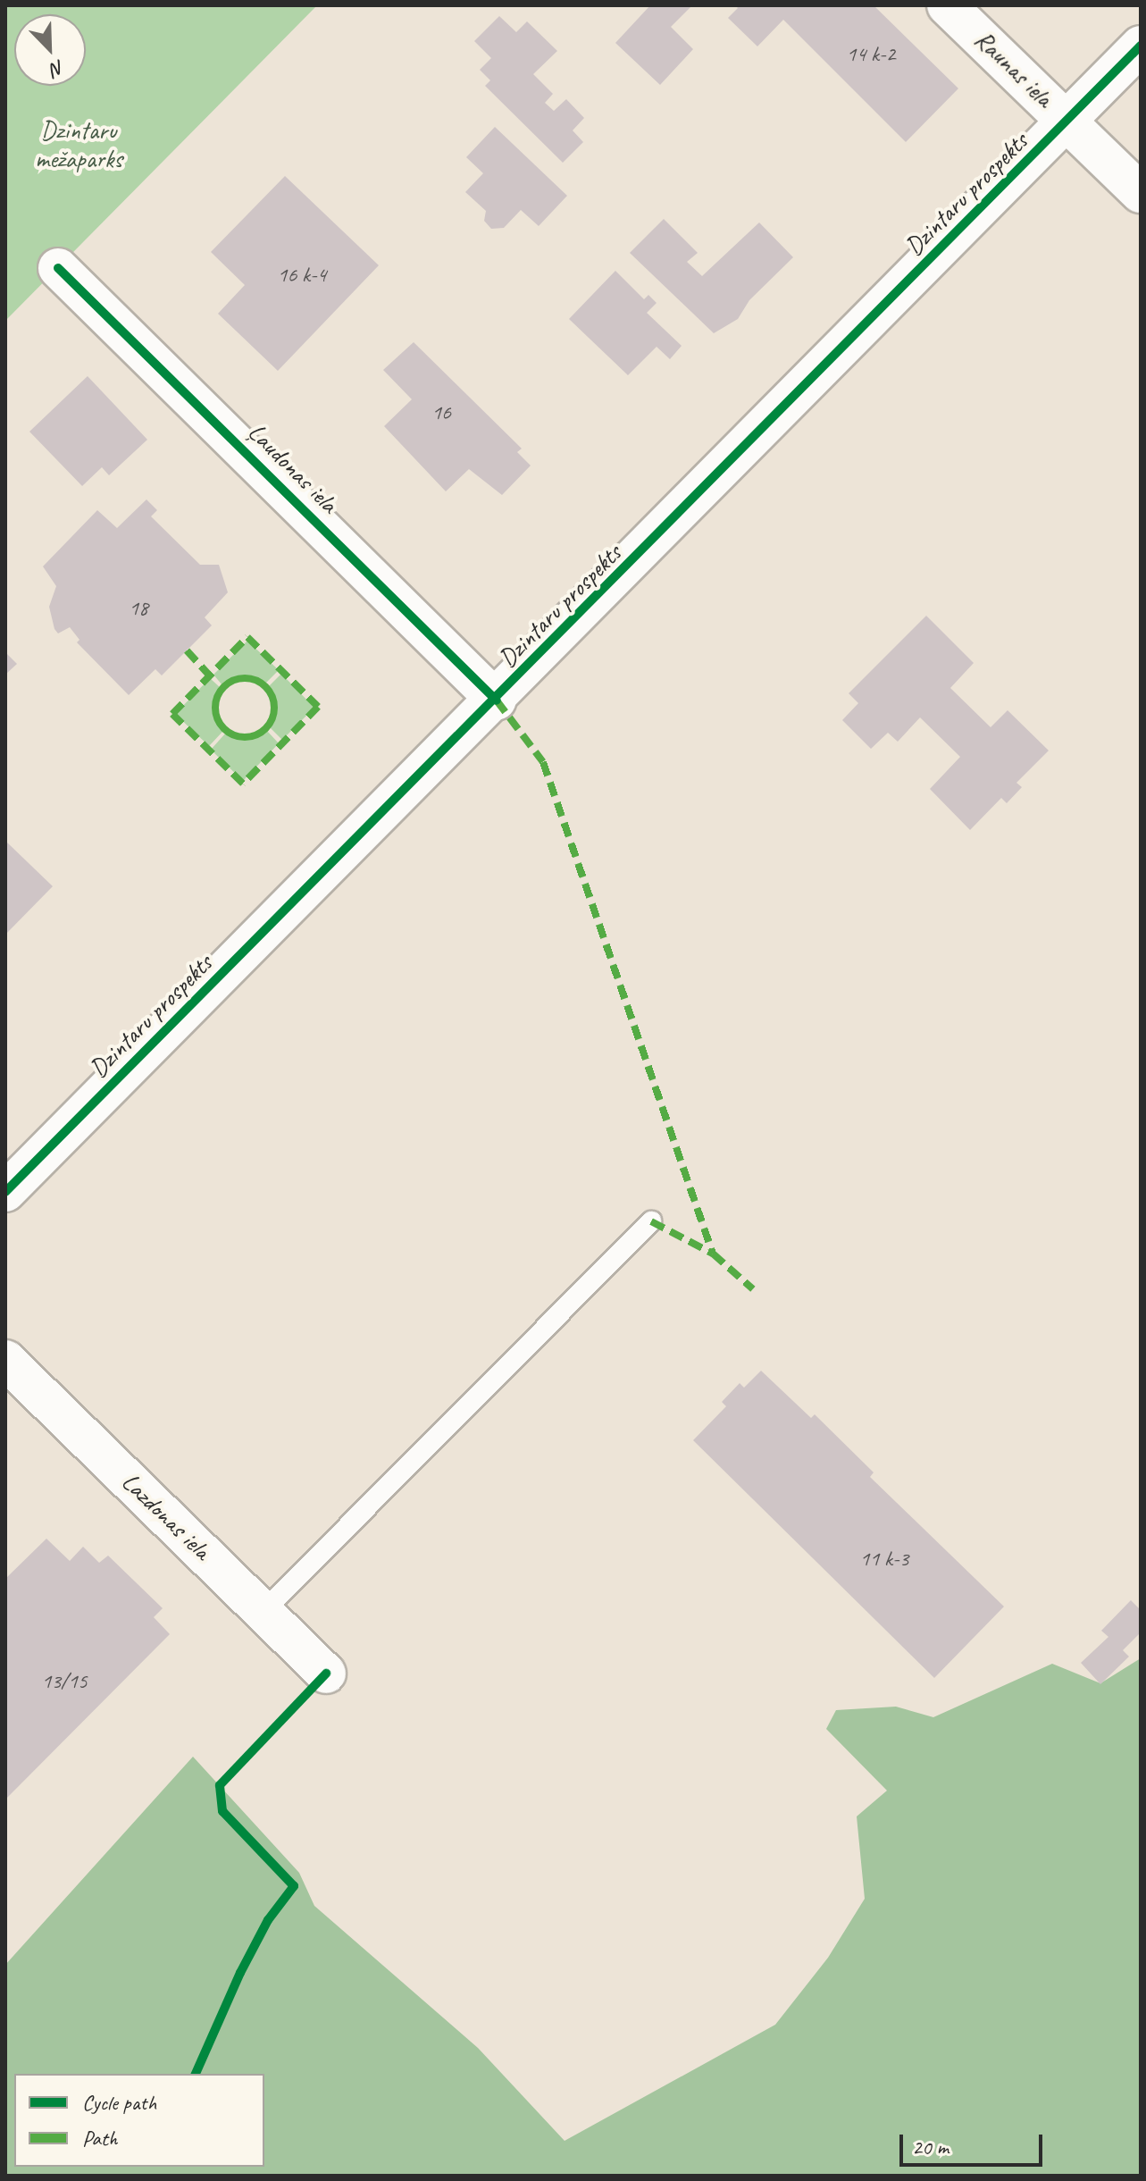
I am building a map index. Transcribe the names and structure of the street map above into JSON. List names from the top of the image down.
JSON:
{
  "streets": {
    "street": [
      "Raunas iela",
      "Dzintaru prospekts",
      "Ļaudonas iela",
      "Lazdonas iela"
    ]
  },
  "crossings": [
    ["Raunas iela", "Dzintaru prospekts"],
    ["Dzintaru prospekts", "Ļaudonas iela"]
  ],
  "parks": ["Dzintaru mežaparks"],
  "house_numbers": [
    "14 k-2",
    "16 k-4",
    "16",
    "18",
    "11 k-3",
    "13/15"
  ],
  "legend": ["Cycle path", "Path"],
  "scale_bar": "20 m",
  "north": "bottom right"
}
